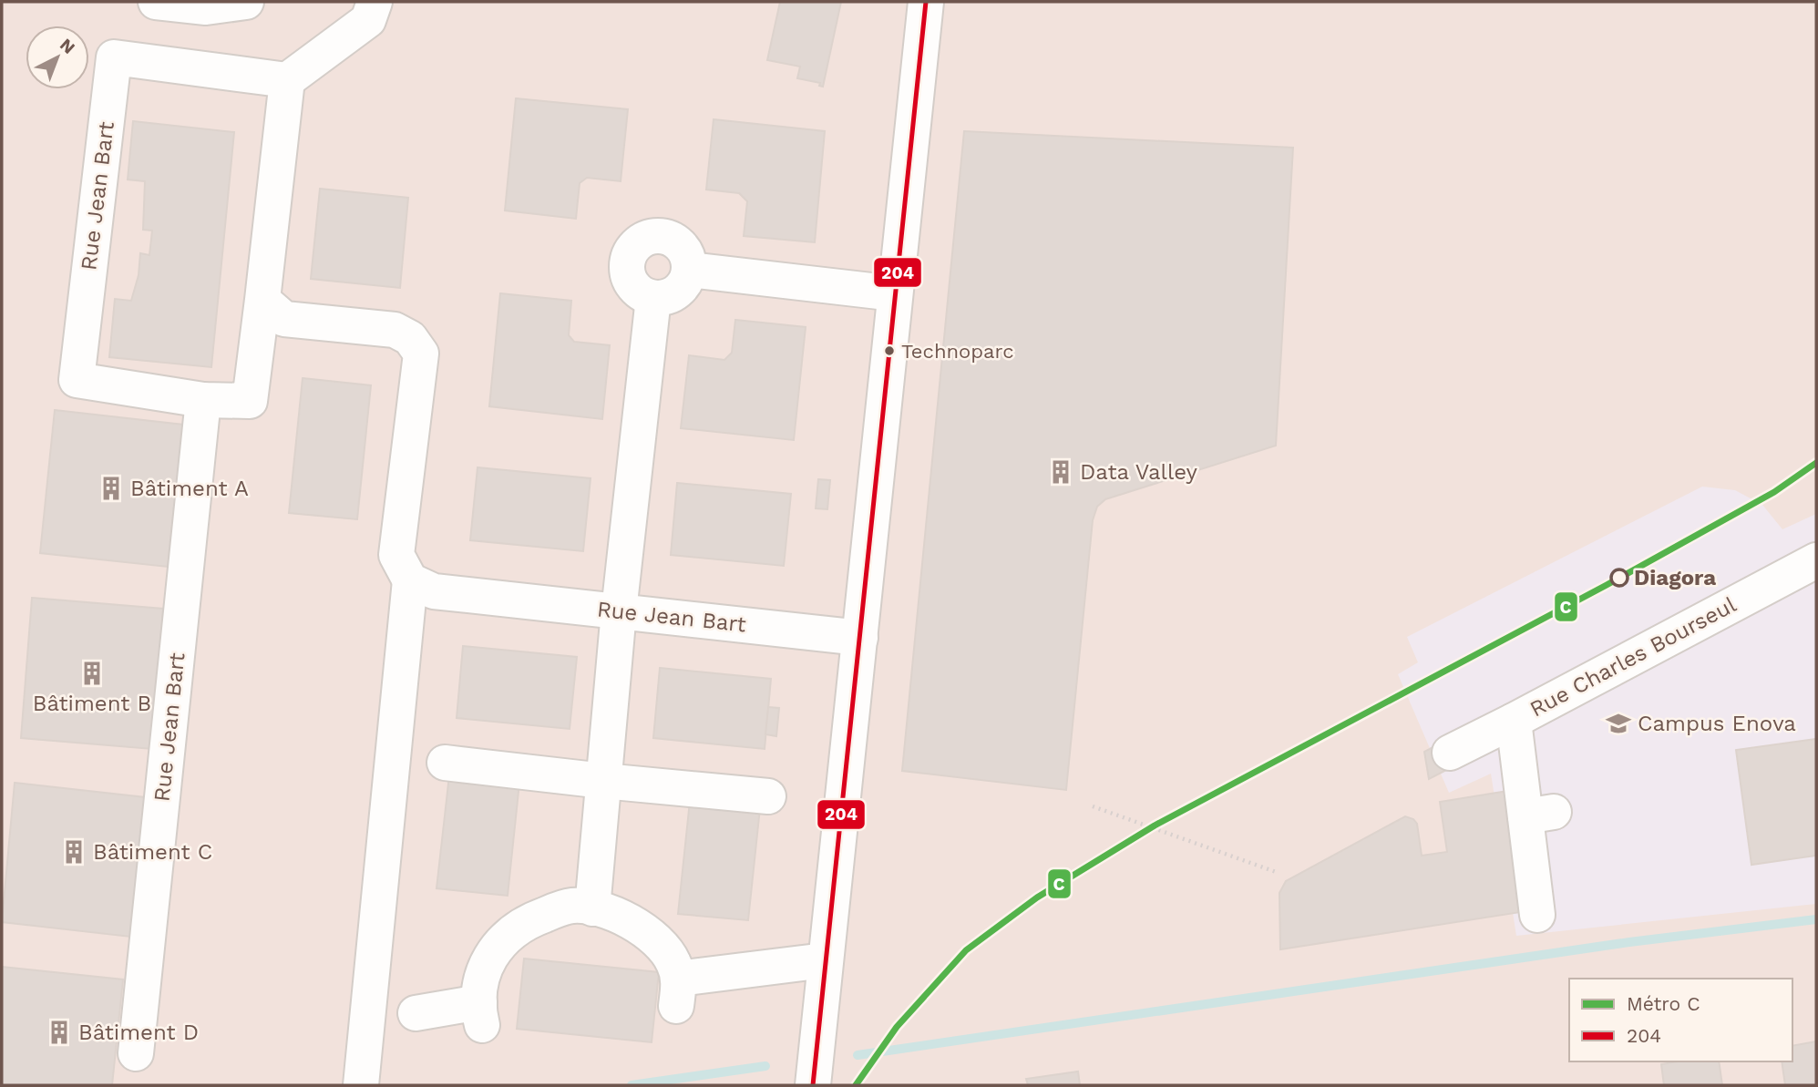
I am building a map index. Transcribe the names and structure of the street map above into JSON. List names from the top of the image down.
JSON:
{
  "streets": {
    "street": ["Rue Jean Bart", "Rue Charles Bourseul"]
  },
  "places": {
    "other": ["Technoparc", "Diagora"],
    "building": [
      "Data Valley",
      "Bâtiment A",
      "Bâtiment B",
      "Bâtiment C",
      "Bâtiment D"
    ],
    "school or university": ["Campus Enova"]
  },
  "lines": ["transit line 204", "metro line C"],
  "legend": ["Métro C", "204"],
  "north": "top right"
}
